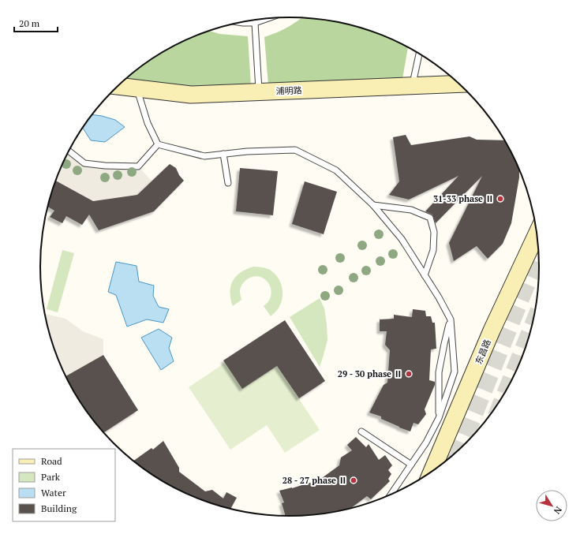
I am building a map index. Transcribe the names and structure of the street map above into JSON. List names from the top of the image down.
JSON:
{
  "streets": {
    "main road": ["浦明路", "东昌路"]
  },
  "places": ["31-33 phase Ⅱ", "29 - 30 phase Ⅱ", "28 - 27 phase Ⅱ"],
  "legend": [
    "Road",
    "Park",
    "Water",
    "Building"
  ],
  "scale_bar": "20 m",
  "north": "bottom right"
}
